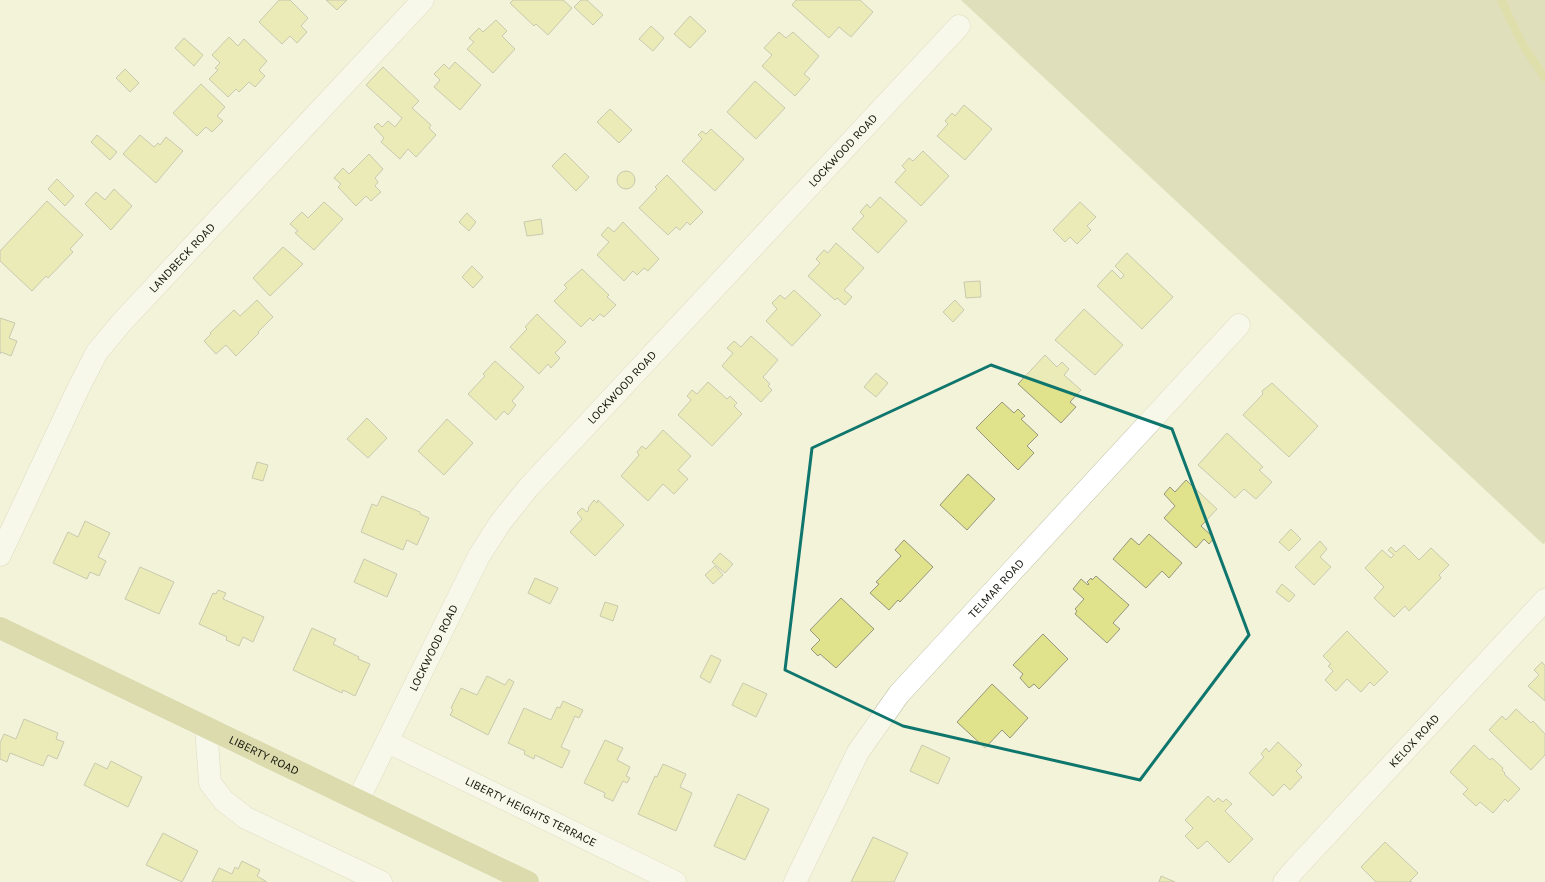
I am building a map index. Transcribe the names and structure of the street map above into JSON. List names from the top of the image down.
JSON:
{
  "streets": {
    "main road": ["LIBERTY ROAD"],
    "street": [
      "LOCKWOOD ROAD",
      "LANDBECK ROAD",
      "TELMAR ROAD",
      "KELOX ROAD",
      "LIBERTY HEIGHTS TERRACE"
    ]
  },
  "crossings": [
    ["LOCKWOOD ROAD", "LIBERTY ROAD"],
    ["LOCKWOOD ROAD", "LIBERTY HEIGHTS TERRACE"]
  ]
}
